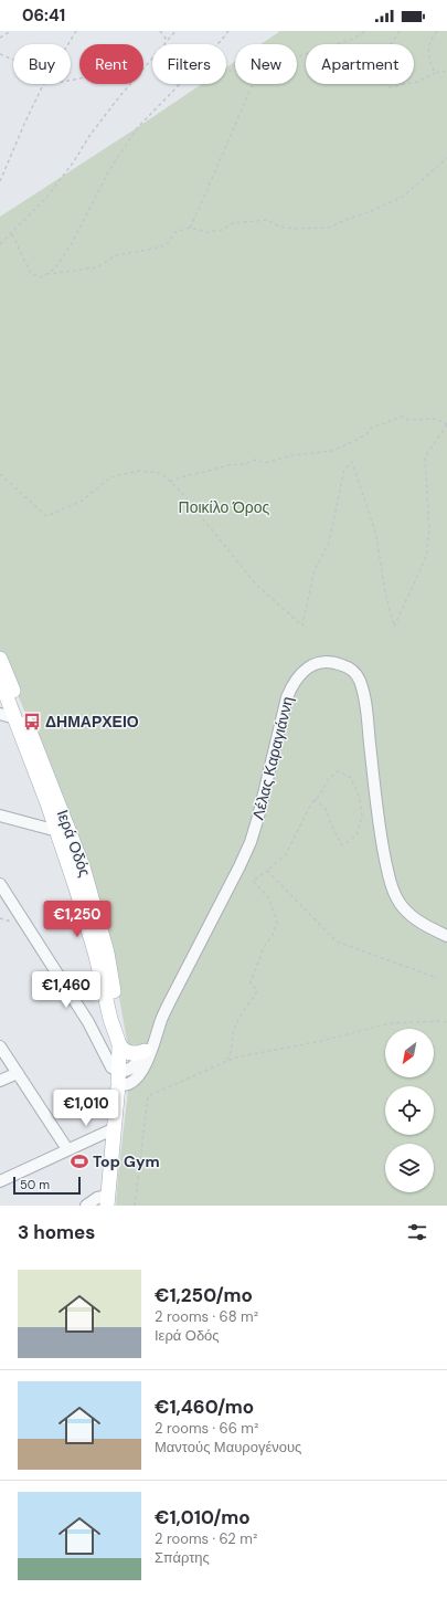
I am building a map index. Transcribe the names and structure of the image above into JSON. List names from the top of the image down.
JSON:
{
  "streets": {
    "main road": ["Ιερά Οδός"],
    "street": ["Λέλας Καραγιάννη"]
  },
  "crossings": [
    ["Λέλας Καραγιάννη", "Ιερά Οδός"]
  ],
  "parks": ["Ποικίλο Όρος"],
  "places": {
    "bus stop": ["ΔΗΜΑΡΧΕΙΟ"],
    "sports": ["Top Gym"]
  },
  "scale_bar": "50 m",
  "north": "bottom left",
  "page": {
    "status": "06:41",
    "chip": [
      "Buy",
      "Rent",
      "Filters",
      "New",
      "Apartment"
    ],
    "price": ["€1,250", "€1,460", "€1,010"],
    "scale": "50 m",
    "heading": "3 homes",
    "list": [
      {
        "name": "€1,250/mo",
        "note": "2 rooms · 68 m² · Ιερά Οδός"
      },
      {
        "name": "€1,460/mo",
        "note": "2 rooms · 66 m² · Μαντούς Μαυρογένους"
      },
      {
        "name": "€1,010/mo",
        "note": "2 rooms · 62 m² · Σπάρτης"
      }
    ]
  }
}
